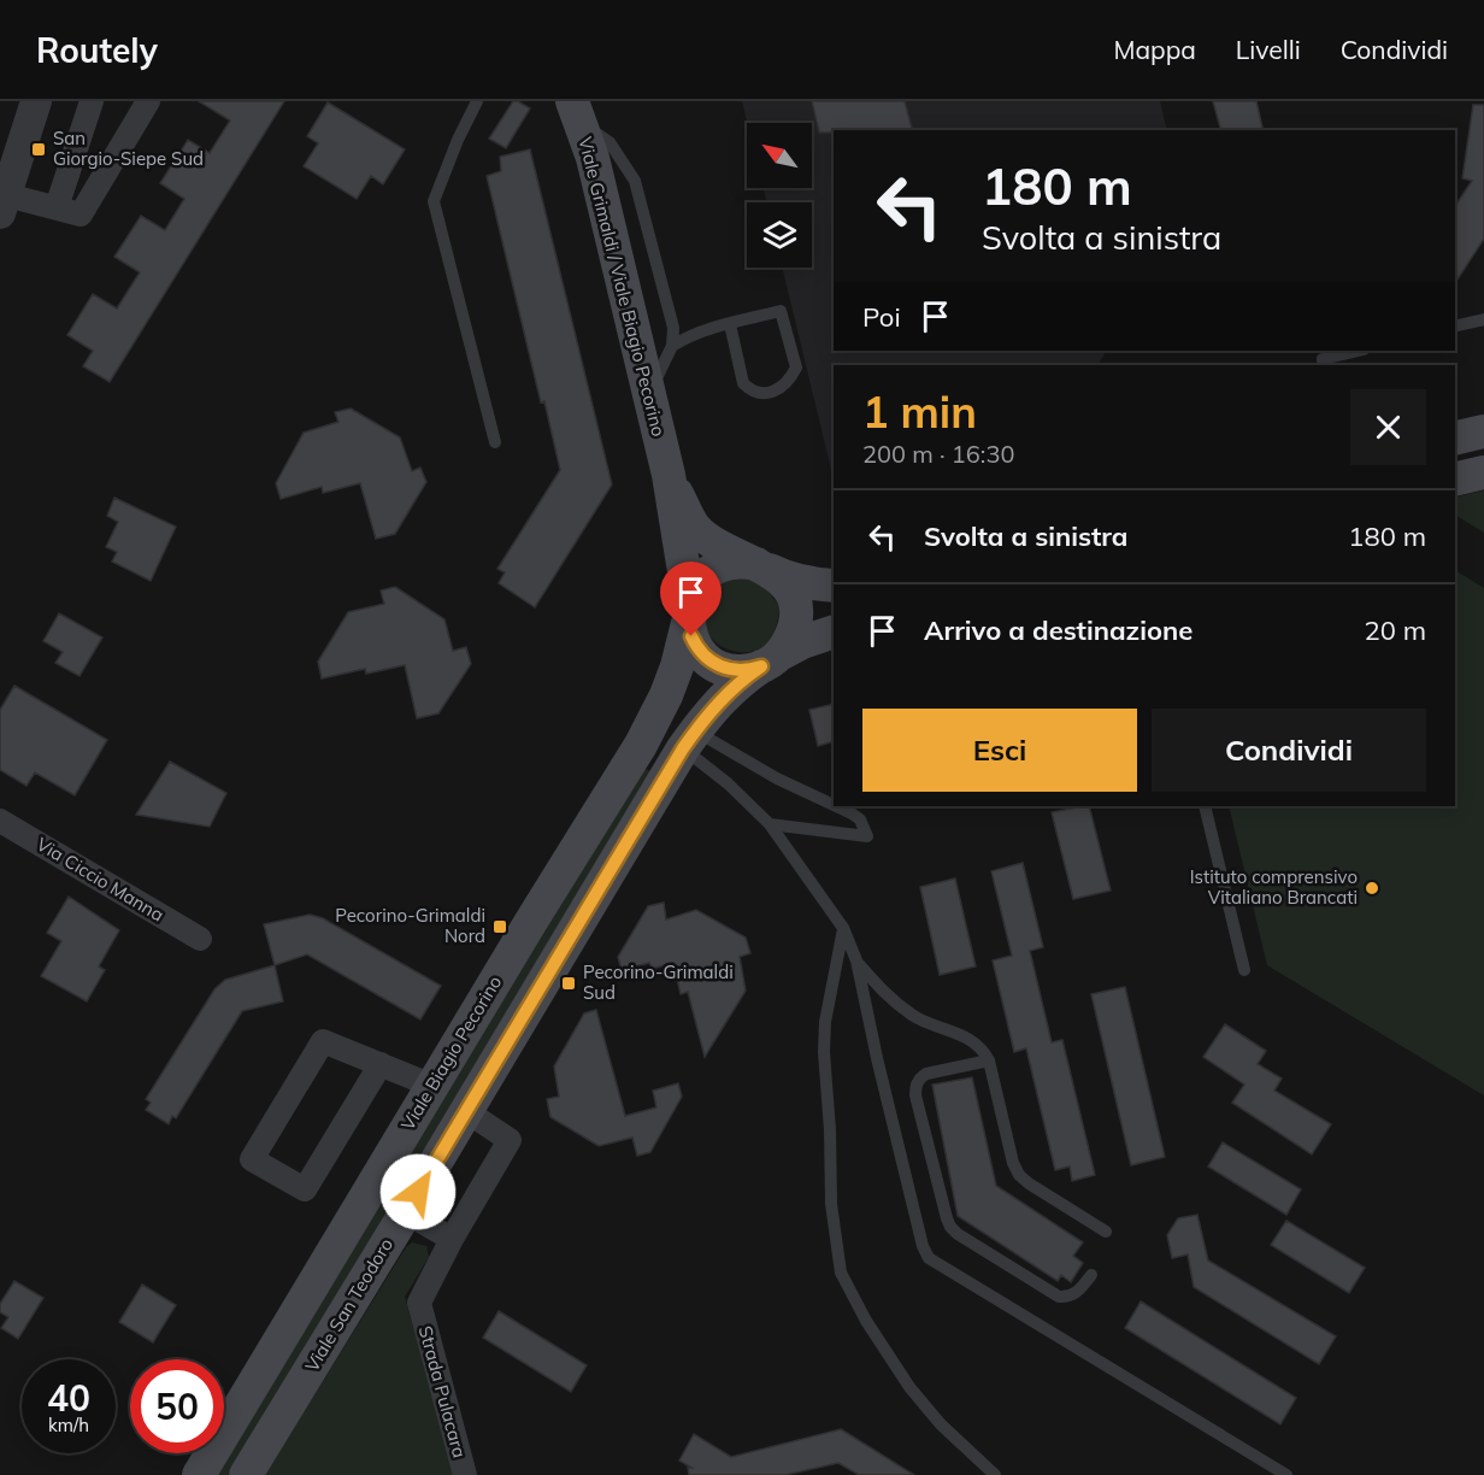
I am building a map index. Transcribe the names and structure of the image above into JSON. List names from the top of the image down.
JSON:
{
  "streets": {
    "main road": ["Viale Grimaldi / Viale Biagio Pecorino", "Viale Biagio Pecorino", "Viale San Teodoro"],
    "street": ["Via Ciccio Manna", "Strada Pulacara"]
  },
  "crossings": [
    ["Viale Biagio Pecorino", "Viale San Teodoro"],
    ["Viale San Teodoro", "Strada Pulacara"]
  ],
  "places": {
    "transit": ["San Giorgio-Siepe Sud", "Pecorino-Grimaldi Nord", "Pecorino-Grimaldi Sud"],
    "other": ["Istituto comprensivo Vitaliano Brancati"]
  },
  "north": "top left",
  "page": {
    "header": "Routely",
    "nav": ["Mappa", "Livelli", "Condividi"],
    "turn": ["180 m", "Svolta a sinistra"],
    "then": "Poi",
    "heading": ["1 min", "200 m · 16:30"],
    "list": [
      {
        "name": "Svolta a sinistra",
        "value": "180 m"
      },
      {
        "name": "Arrivo a destinazione",
        "value": "20 m"
      }
    ],
    "buttons": ["Esci", "Condividi"],
    "speed": "40 km/h",
    "limit": "50"
  }
}
